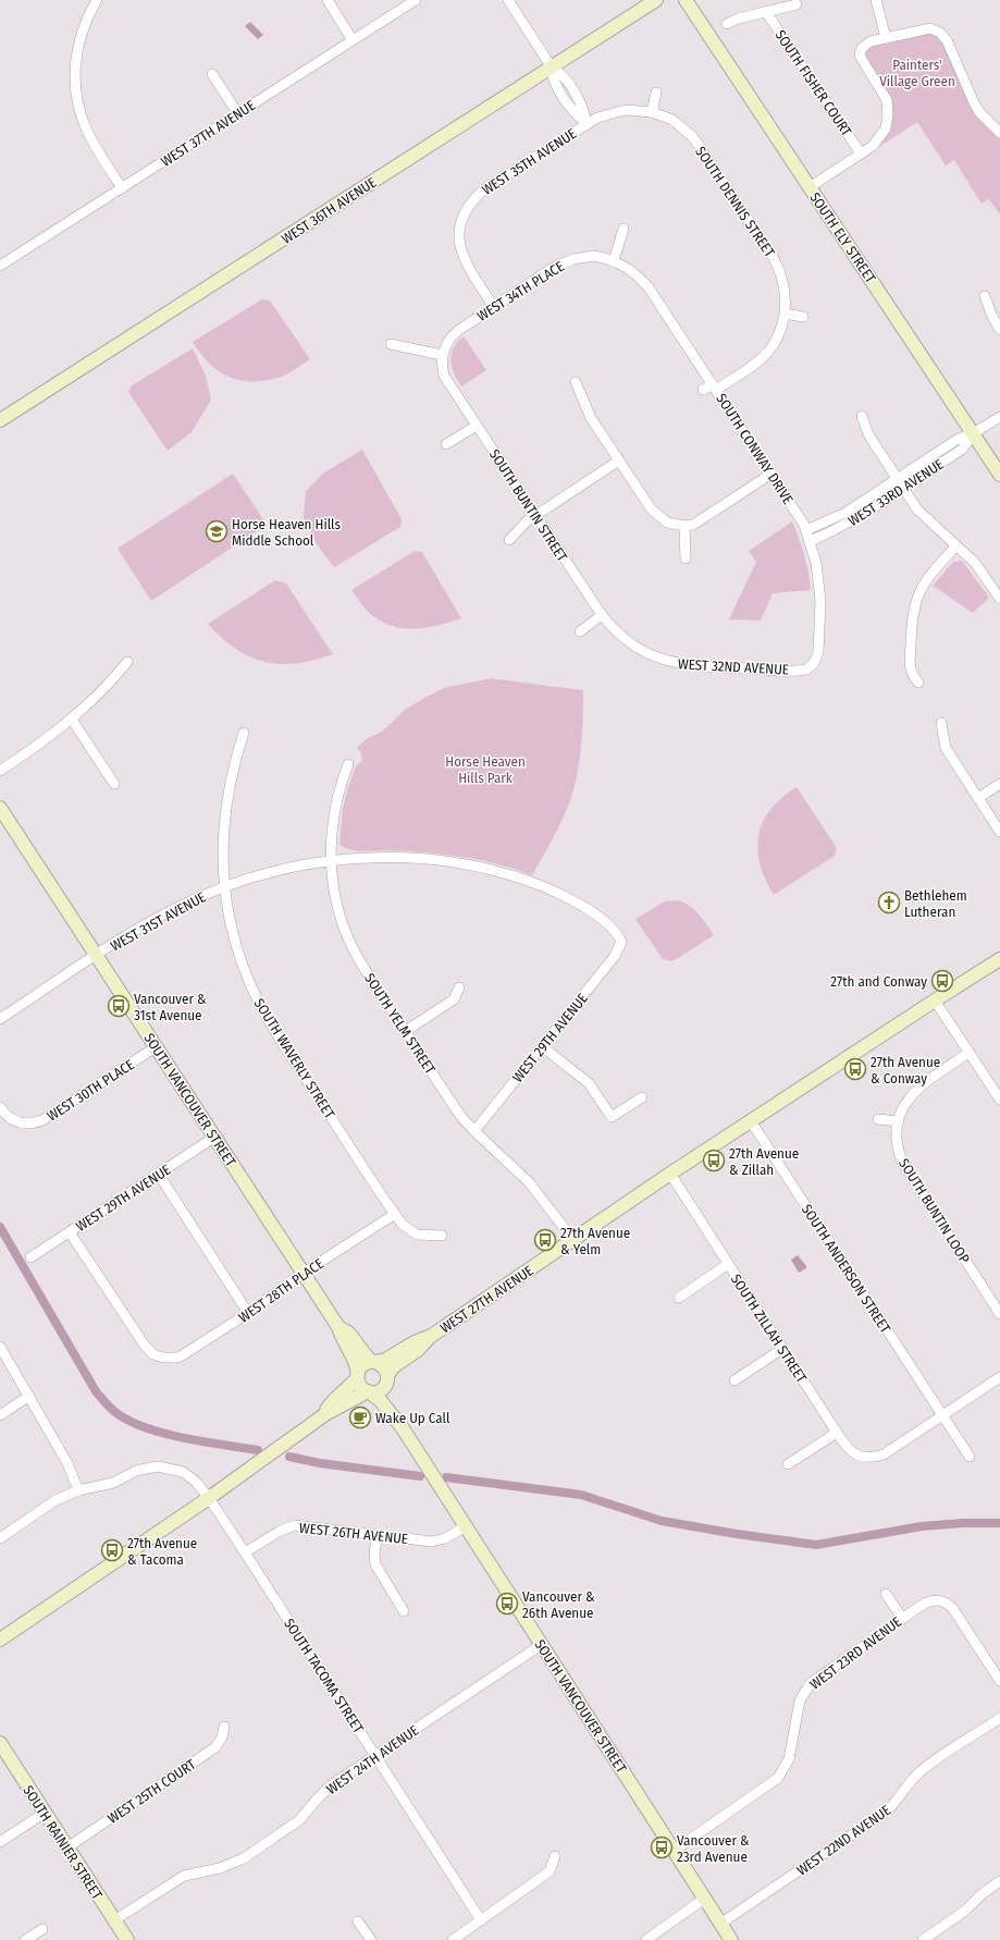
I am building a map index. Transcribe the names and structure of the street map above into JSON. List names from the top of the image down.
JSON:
{
  "streets": {
    "street": [
      "SOUTH FISHER COURT",
      "WEST 37TH AVENUE",
      "WEST 35TH AVENUE",
      "SOUTH DENNIS STREET",
      "WEST 36TH AVENUE",
      "SOUTH ELY STREET",
      "WEST 34TH PLACE",
      "SOUTH CONWAY DRIVE",
      "WEST 33RD AVENUE",
      "SOUTH BUNTIN STREET",
      "WEST 32ND AVENUE",
      "WEST 31ST AVENUE",
      "SOUTH YELM STREET",
      "WEST 29TH AVENUE",
      "SOUTH WAVERLY STREET",
      "WEST 30TH PLACE",
      "SOUTH VANCOUVER STREET",
      "SOUTH BUNTIN LOOP",
      "SOUTH ANDERSON STREET",
      "WEST 28TH PLACE",
      "WEST 27TH AVENUE",
      "SOUTH ZILLAH STREET",
      "WEST 26TH AVENUE",
      "WEST 23RD AVENUE",
      "SOUTH TACOMA STREET",
      "WEST 24TH AVENUE",
      "WEST 25TH COURT",
      "WEST 22ND AVENUE",
      "SOUTH RAINIER STREET"
    ]
  },
  "crossings": [
    ["WEST 35TH AVENUE", "SOUTH DENNIS STREET"],
    ["WEST 35TH AVENUE", "WEST 34TH PLACE"],
    ["SOUTH DENNIS STREET", "SOUTH CONWAY DRIVE"],
    ["SOUTH ELY STREET", "WEST 33RD AVENUE"],
    ["WEST 34TH PLACE", "SOUTH CONWAY DRIVE"],
    ["WEST 34TH PLACE", "SOUTH BUNTIN STREET"],
    ["SOUTH CONWAY DRIVE", "WEST 33RD AVENUE"],
    ["SOUTH CONWAY DRIVE", "WEST 32ND AVENUE"],
    ["SOUTH BUNTIN STREET", "WEST 32ND AVENUE"],
    ["WEST 31ST AVENUE", "SOUTH YELM STREET"],
    ["WEST 31ST AVENUE", "WEST 29TH AVENUE"],
    ["WEST 31ST AVENUE", "SOUTH WAVERLY STREET"],
    ["WEST 31ST AVENUE", "SOUTH VANCOUVER STREET"],
    ["SOUTH YELM STREET", "WEST 29TH AVENUE"],
    ["SOUTH YELM STREET", "WEST 27TH AVENUE"],
    ["WEST 29TH AVENUE", "SOUTH VANCOUVER STREET"],
    ["WEST 29TH AVENUE", "WEST 28TH PLACE"],
    ["SOUTH WAVERLY STREET", "WEST 28TH PLACE"],
    ["WEST 30TH PLACE", "SOUTH VANCOUVER STREET"],
    ["SOUTH VANCOUVER STREET", "WEST 28TH PLACE"],
    ["SOUTH VANCOUVER STREET", "WEST 27TH AVENUE"],
    ["SOUTH VANCOUVER STREET", "WEST 26TH AVENUE"],
    ["SOUTH VANCOUVER STREET", "WEST 23RD AVENUE"],
    ["SOUTH VANCOUVER STREET", "WEST 24TH AVENUE"],
    ["SOUTH VANCOUVER STREET", "WEST 22ND AVENUE"],
    ["SOUTH ANDERSON STREET", "WEST 27TH AVENUE"],
    ["SOUTH ANDERSON STREET", "SOUTH ZILLAH STREET"],
    ["WEST 27TH AVENUE", "SOUTH ZILLAH STREET"],
    ["WEST 27TH AVENUE", "SOUTH TACOMA STREET"],
    ["WEST 26TH AVENUE", "SOUTH TACOMA STREET"],
    ["SOUTH TACOMA STREET", "WEST 24TH AVENUE"],
    ["WEST 24TH AVENUE", "SOUTH RAINIER STREET"],
    ["WEST 25TH COURT", "SOUTH RAINIER STREET"]
  ],
  "parks": ["Painters' Village Green", "Horse Heaven Hills Park"],
  "places": {
    "school or university": ["Horse Heaven Hills Middle School"],
    "church": ["Bethlehem Lutheran"],
    "bus stop": [
      "27th and Conway",
      "Vancouver & 31st Avenue",
      "27th Avenue & Conway",
      "27th Avenue & Zillah",
      "27th Avenue & Yelm",
      "27th Avenue & Tacoma",
      "Vancouver & 26th Avenue",
      "Vancouver & 23rd Avenue"
    ],
    "cafe": ["Wake Up Call"]
  }
}
